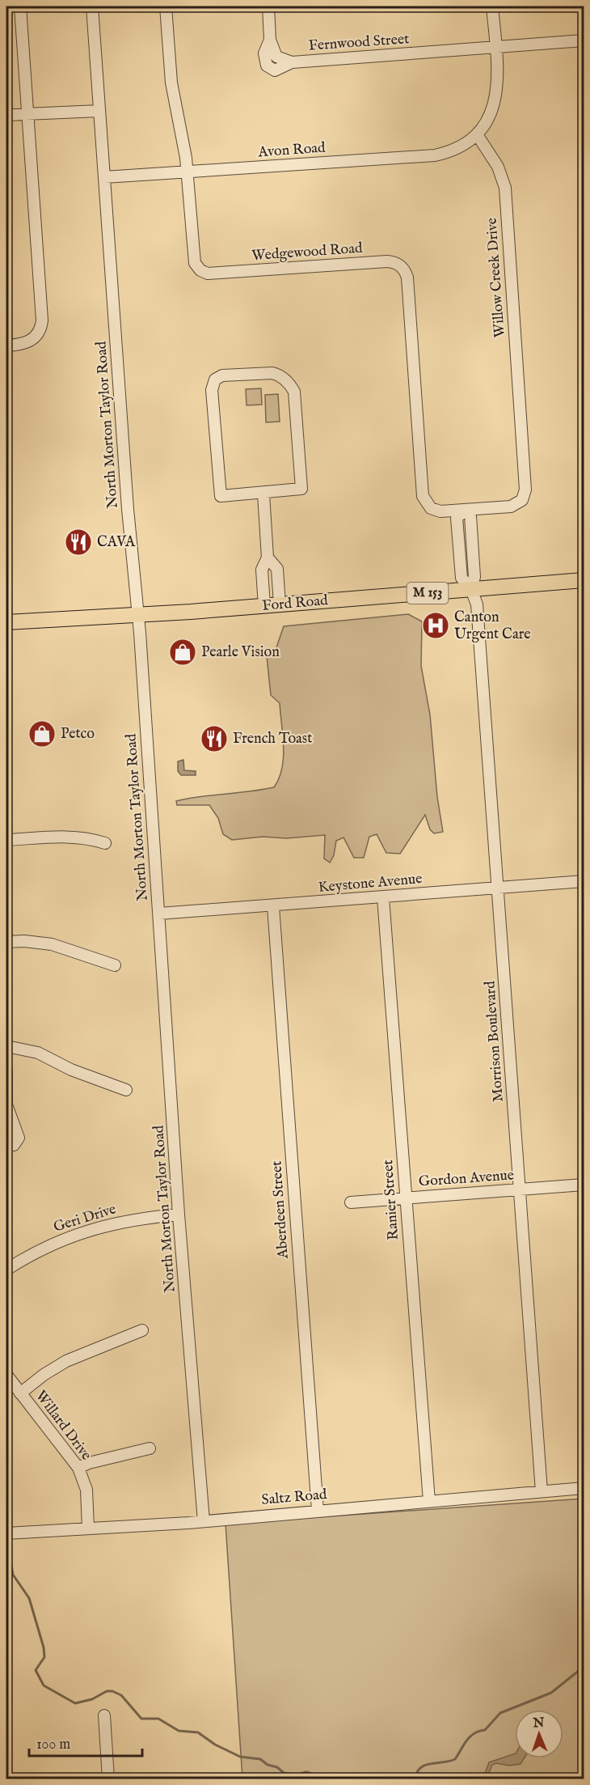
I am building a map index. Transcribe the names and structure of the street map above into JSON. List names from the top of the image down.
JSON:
{
  "streets": {
    "main road": ["M 153", "Ford Road"],
    "street": [
      "Fernwood Street",
      "Avon Road",
      "Wedgewood Road",
      "Willow Creek Drive",
      "North Morton Taylor Road",
      "Keystone Avenue",
      "Morrison Boulevard",
      "Gordon Avenue",
      "Ranier Street",
      "Aberdeen Street",
      "Geri Drive",
      "Willard Drive",
      "Saltz Road"
    ]
  },
  "crossings": [
    ["Avon Road", "Wedgewood Road"],
    ["Avon Road", "Willow Creek Drive"],
    ["Avon Road", "North Morton Taylor Road"],
    ["Wedgewood Road", "Willow Creek Drive"],
    ["North Morton Taylor Road", "Ford Road"],
    ["North Morton Taylor Road", "Keystone Avenue"],
    ["North Morton Taylor Road", "Geri Drive"],
    ["North Morton Taylor Road", "Saltz Road"],
    ["Ford Road", "Morrison Boulevard"],
    ["Keystone Avenue", "Morrison Boulevard"],
    ["Keystone Avenue", "Ranier Street"],
    ["Keystone Avenue", "Aberdeen Street"],
    ["Morrison Boulevard", "Gordon Avenue"],
    ["Morrison Boulevard", "Saltz Road"],
    ["Gordon Avenue", "Ranier Street"],
    ["Ranier Street", "Saltz Road"],
    ["Aberdeen Street", "Saltz Road"],
    ["Willard Drive", "Saltz Road"]
  ],
  "places": {
    "restaurant": ["CAVA", "French Toast"],
    "hospital": ["Canton Urgent Care"],
    "shop": ["Pearle Vision", "Petco"]
  },
  "scale_bar": "100 m",
  "north": "top"
}
